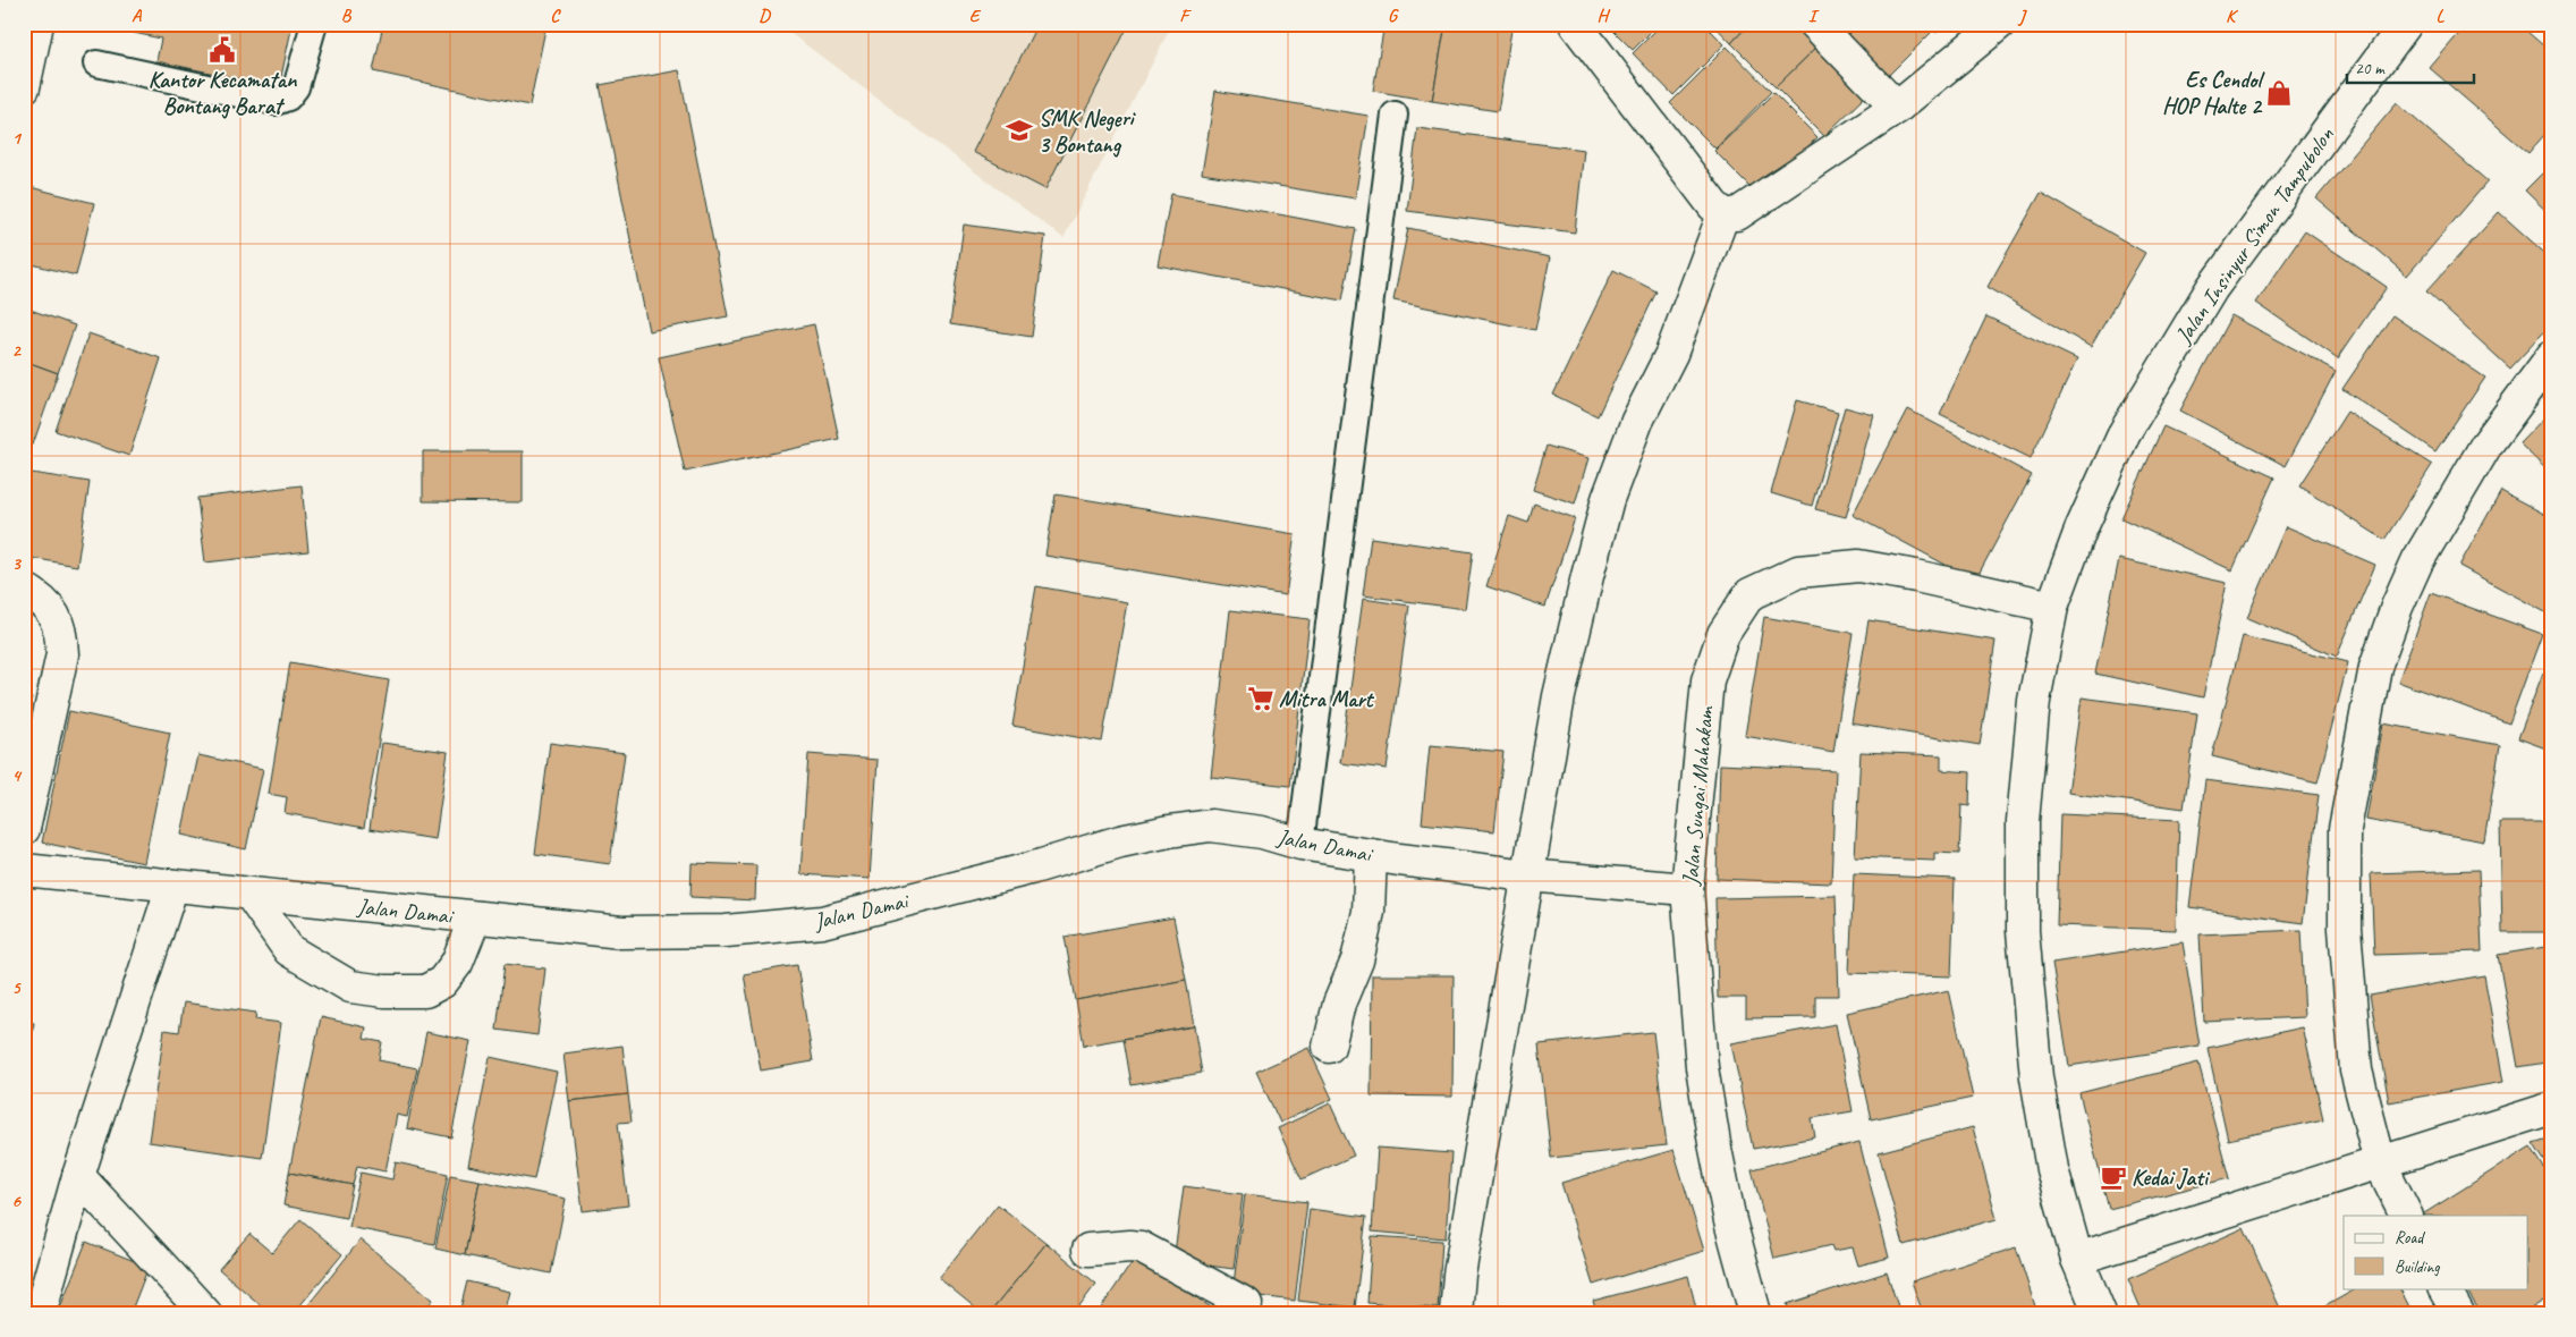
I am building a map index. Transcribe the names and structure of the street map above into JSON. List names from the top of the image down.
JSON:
{
  "streets": {
    "street": ["Jalan Insinyur Simon Tampubolon", "Jalan Sungai Mahakam", "Jalan Damai"]
  },
  "crossings": [
    ["Jalan Insinyur Simon Tampubolon", "Jalan Sungai Mahakam"],
    ["Jalan Sungai Mahakam", "Jalan Damai"]
  ],
  "places": {
    "public building": ["Kantor Kecamatan Bontang Barat"],
    "shop": ["Es Cendol HOP Halte 2"],
    "school or university": ["SMK Negeri 3 Bontang"],
    "supermarket": ["Mitra Mart"],
    "cafe": ["Kedai Jati"]
  },
  "legend": ["Road", "Building"],
  "scale_bar": "20 m",
  "grid": {
    "columns": [
      "A",
      "B",
      "C",
      "D",
      "E",
      "F",
      "G",
      "H",
      "I",
      "J",
      "K",
      "L"
    ],
    "rows": [
      "1",
      "2",
      "3",
      "4",
      "5",
      "6"
    ]
  }
}
